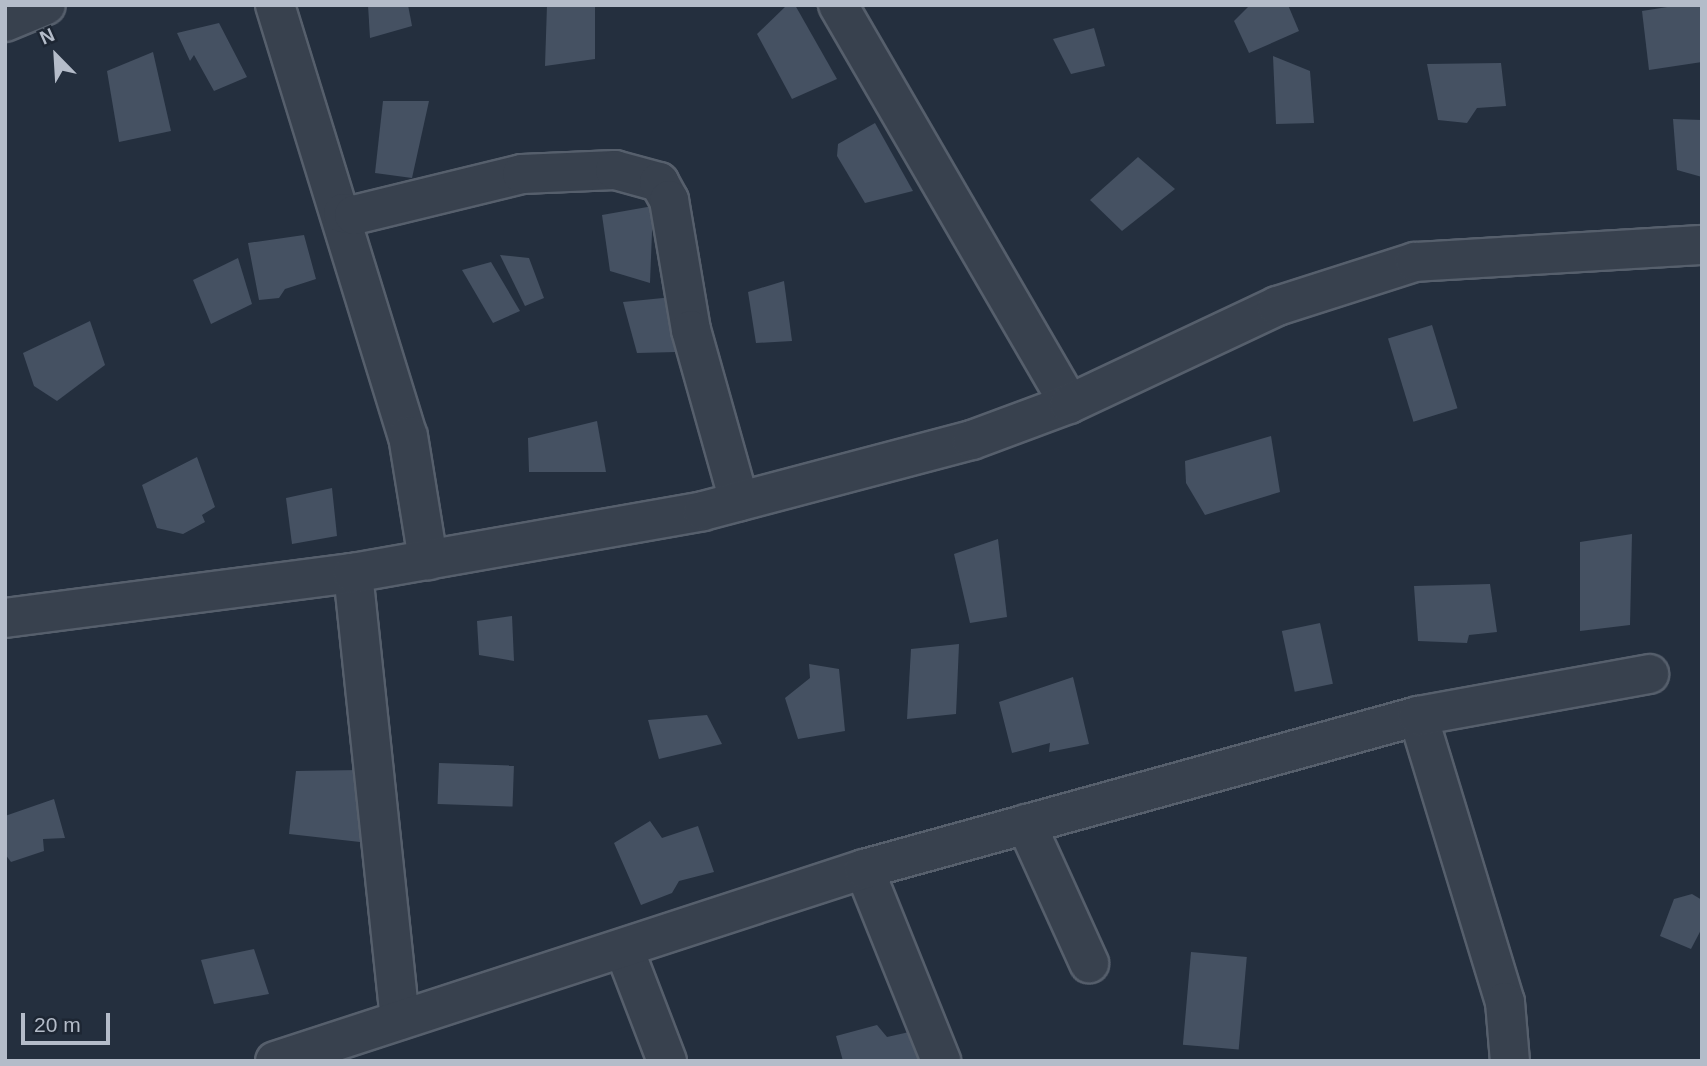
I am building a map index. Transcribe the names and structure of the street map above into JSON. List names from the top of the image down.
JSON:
{
  "scale_bar": "20 m",
  "north": "top left"
}
